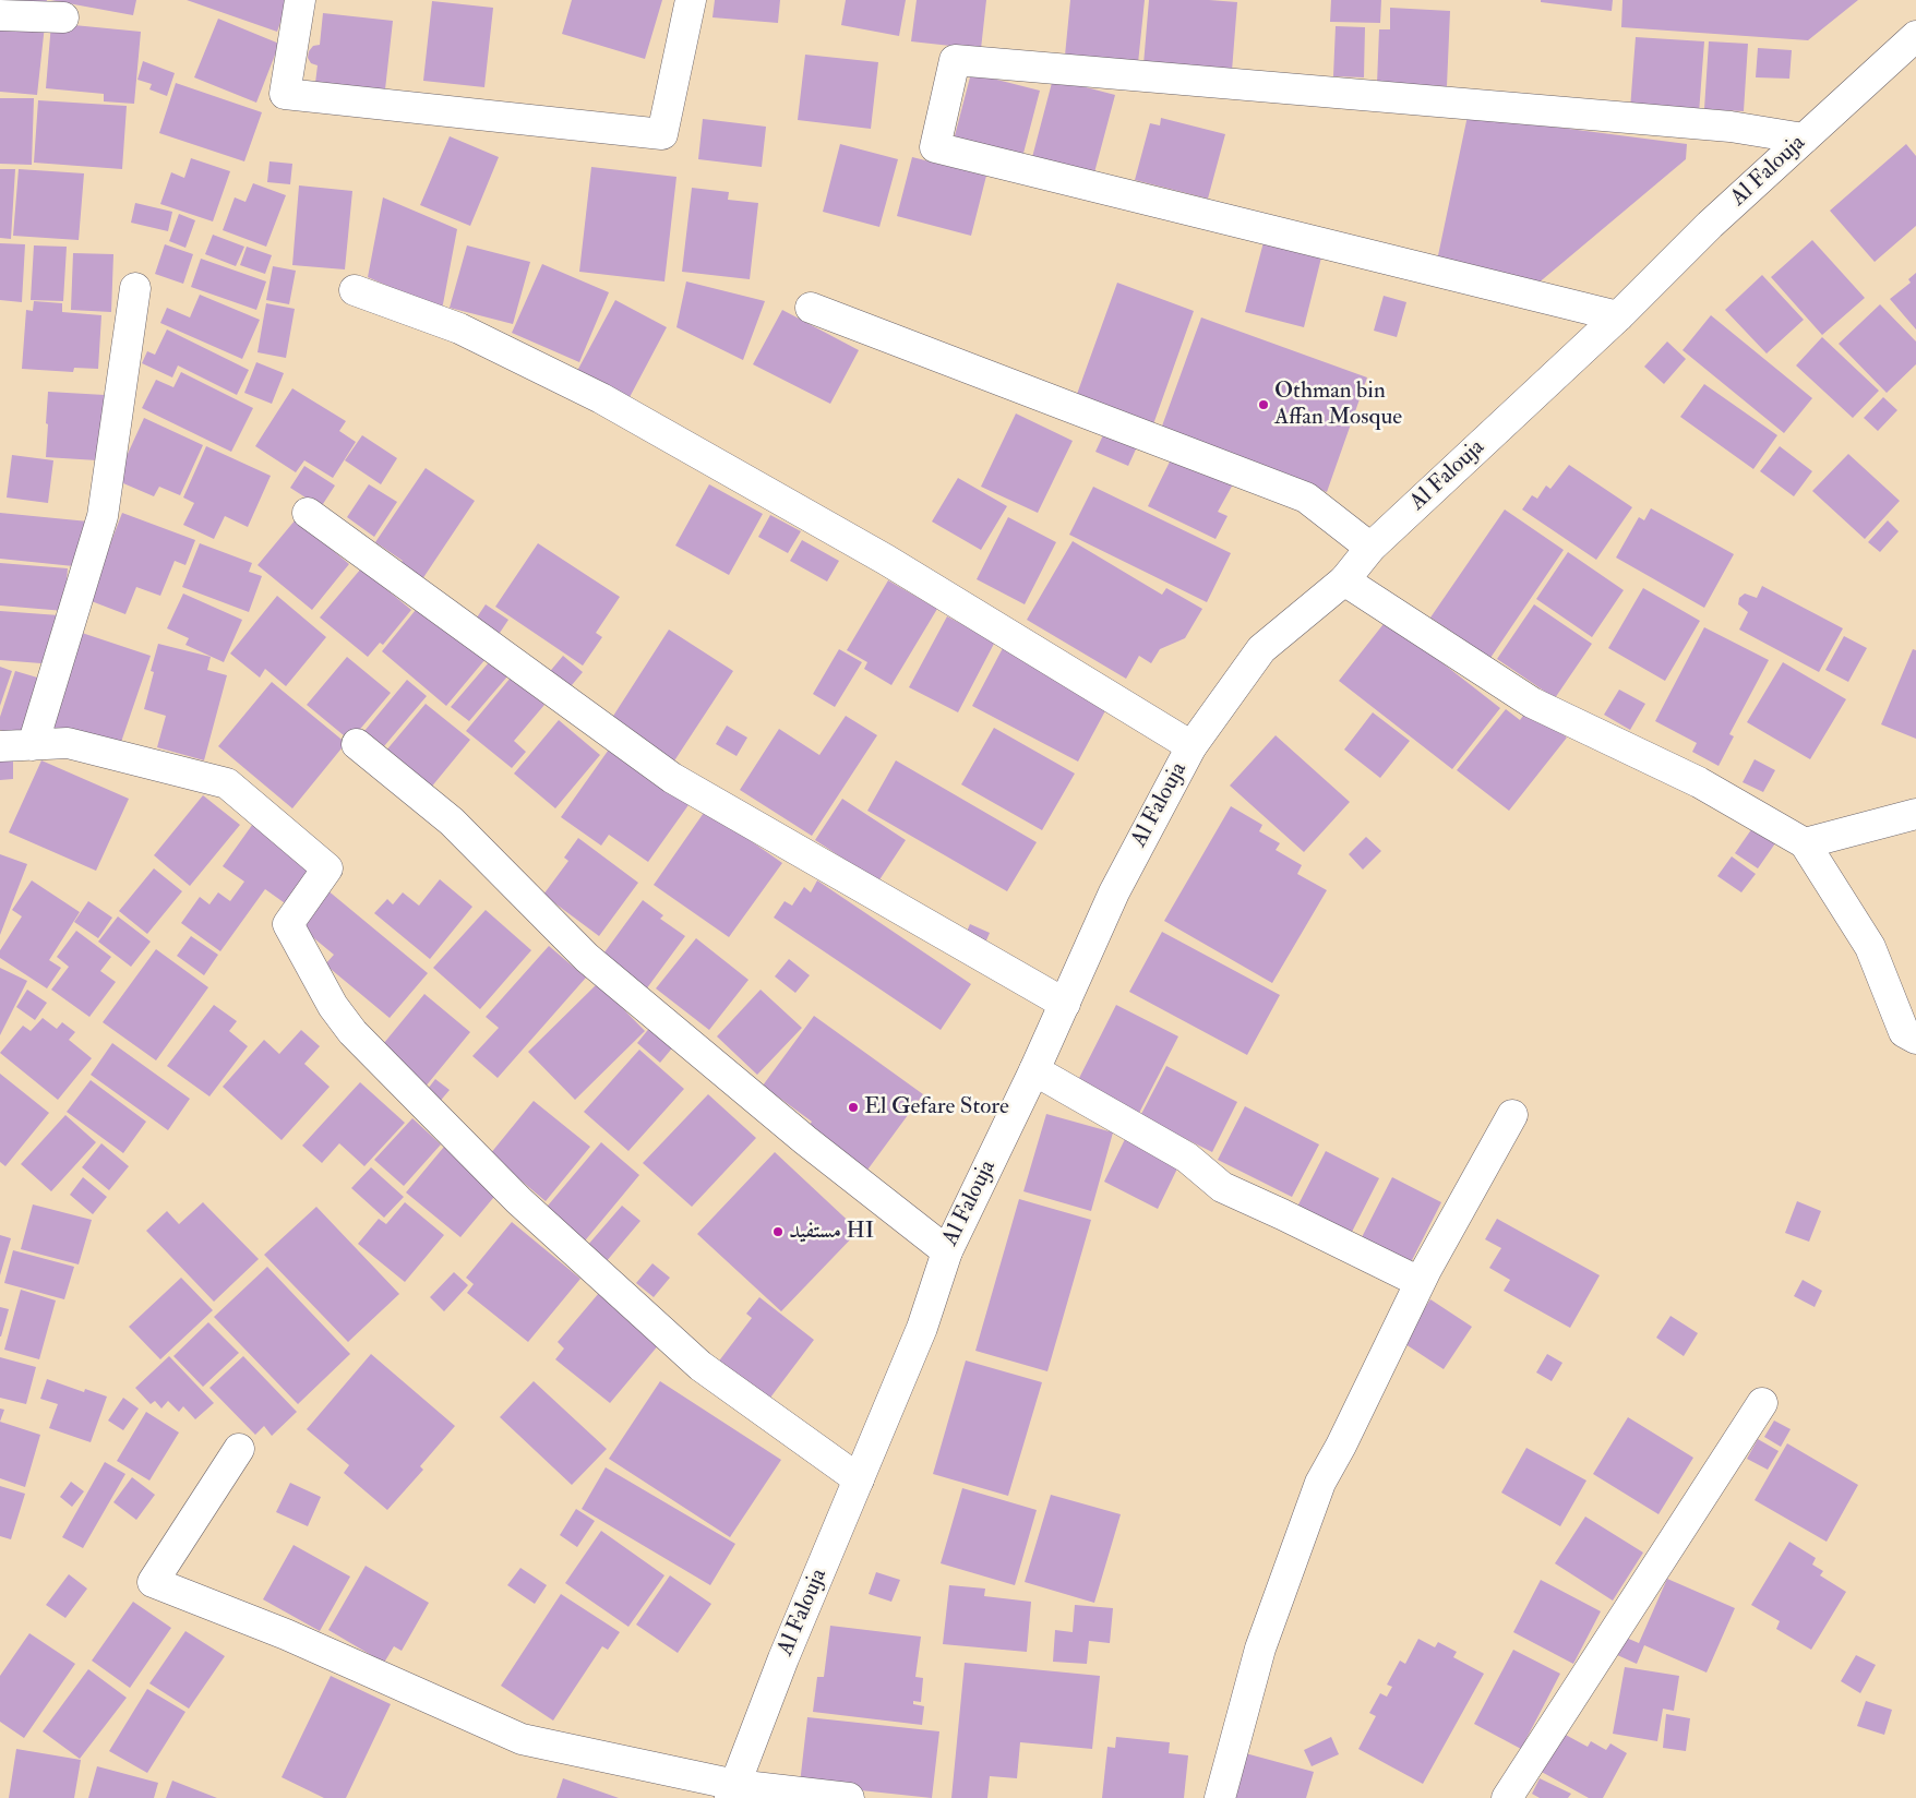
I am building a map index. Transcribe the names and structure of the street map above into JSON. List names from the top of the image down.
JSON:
{
  "streets": {
    "street": ["Al Falouja"]
  },
  "places": ["Othman bin Affan Mosque", "El Gefare Store", "مستفيد HI"]
}
